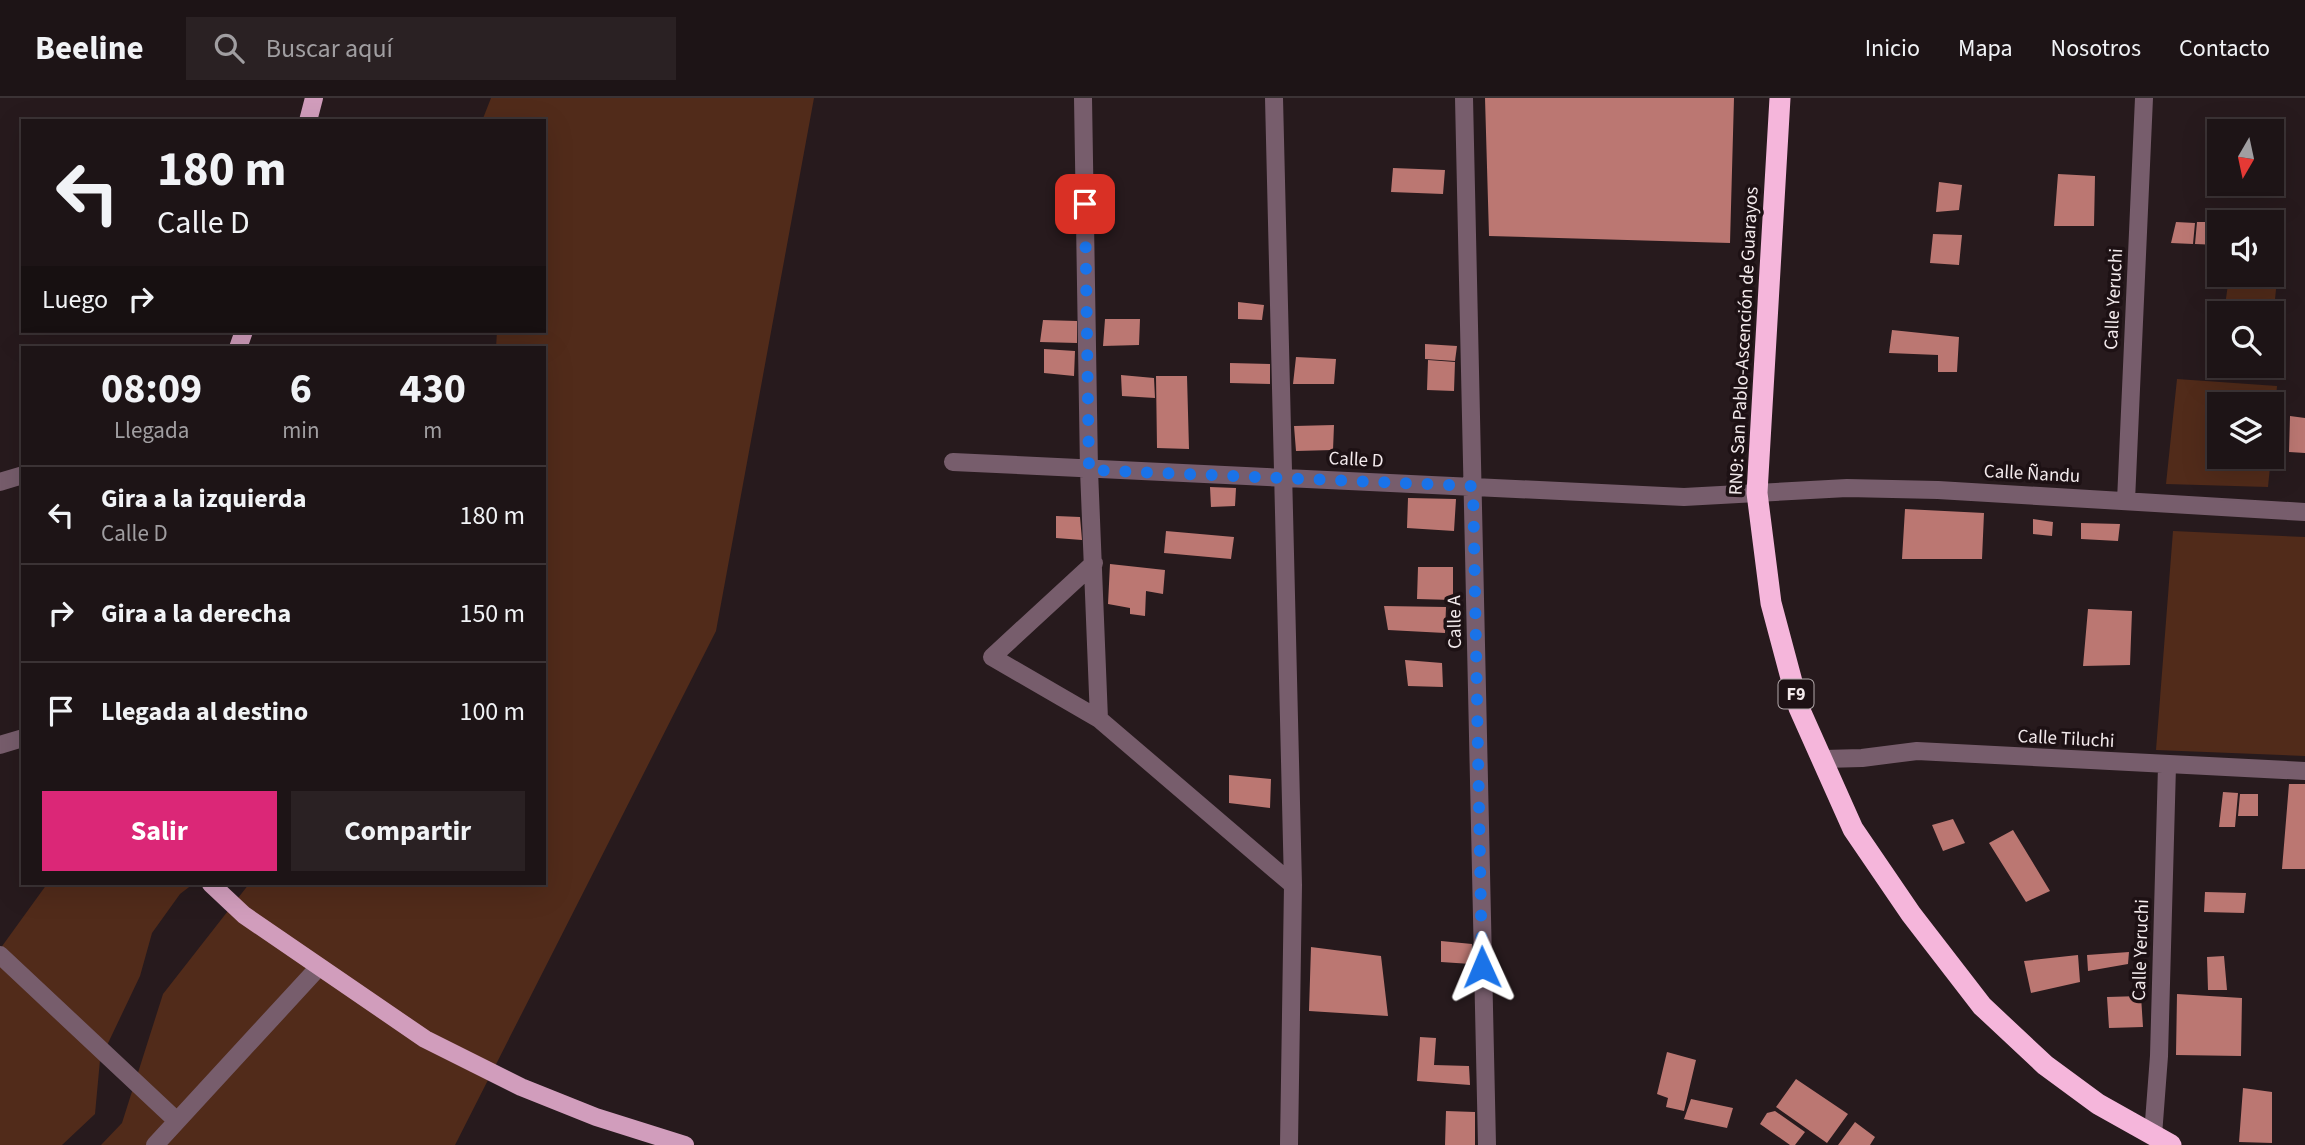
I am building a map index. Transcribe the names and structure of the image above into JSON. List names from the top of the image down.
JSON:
{
  "streets": {
    "highway": ["RN9: San Pablo-Ascención de Guarayos", "F9"],
    "street": [
      "Calle Yeruchi",
      "Calle D",
      "Calle Ñandu",
      "Calle A",
      "Calle Tiluchi"
    ]
  },
  "crossings": [
    ["Calle Yeruchi", "RN9: San Pablo-Ascención de Guarayos"],
    ["Calle Yeruchi", "Calle Ñandu"],
    ["Calle Yeruchi", "Calle Tiluchi"],
    ["RN9: San Pablo-Ascención de Guarayos", "Calle D"],
    ["RN9: San Pablo-Ascención de Guarayos", "Calle Ñandu"],
    ["RN9: San Pablo-Ascención de Guarayos", "Calle Tiluchi"],
    ["Calle D", "Calle Ñandu"],
    ["Calle D", "Calle A"]
  ],
  "north": "bottom",
  "page": {
    "header": "Beeline",
    "search": "Buscar aquí",
    "nav": [
      "Inicio",
      "Mapa",
      "Nosotros",
      "Contacto"
    ],
    "turn": ["180 m", "Calle D"],
    "then": "Luego",
    "eta": [
      "08:09",
      "Llegada",
      "6",
      "min",
      "430",
      "m"
    ],
    "list": [
      {
        "name": "Gira a la izquierda",
        "note": "Calle D",
        "value": "180 m"
      },
      {
        "name": "Gira a la derecha",
        "value": "150 m"
      },
      {
        "name": "Llegada al destino",
        "value": "100 m"
      }
    ],
    "buttons": ["Salir", "Compartir"]
  }
}
